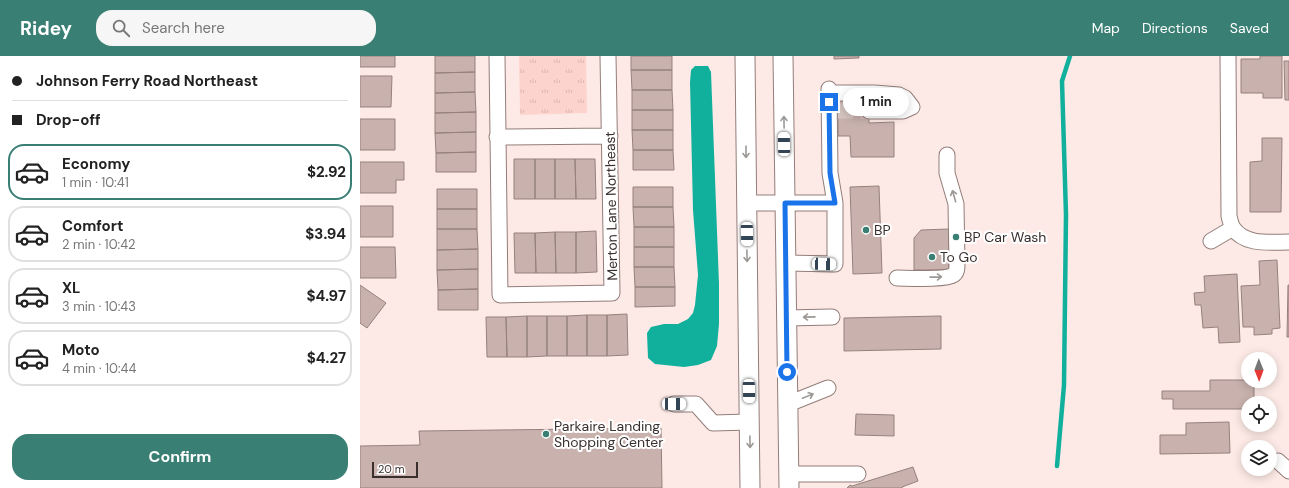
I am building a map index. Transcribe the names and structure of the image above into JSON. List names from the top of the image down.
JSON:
{
  "streets": {
    "street": ["Merton Lane Northeast"]
  },
  "places": [
    "BP",
    "BP Car Wash",
    "To Go",
    "Parkaire Landing Shopping Center"
  ],
  "scale_bar": "20 m",
  "north": "bottom",
  "page": {
    "header": "Ridey",
    "search": "Search here",
    "nav": ["Map", "Directions", "Saved"],
    "banner": ["Johnson Ferry Road Northeast", "Drop-off"],
    "bubble": "1 min",
    "list": [
      {
        "name": "Economy",
        "note": "1 min · 10:41",
        "value": "$2.92"
      },
      {
        "name": "Comfort",
        "note": "2 min · 10:42",
        "value": "$3.94"
      },
      {
        "name": "XL",
        "note": "3 min · 10:43",
        "value": "$4.97"
      },
      {
        "name": "Moto",
        "note": "4 min · 10:44",
        "value": "$4.27"
      }
    ],
    "buttons": "Confirm",
    "scale": "20 m"
  }
}
